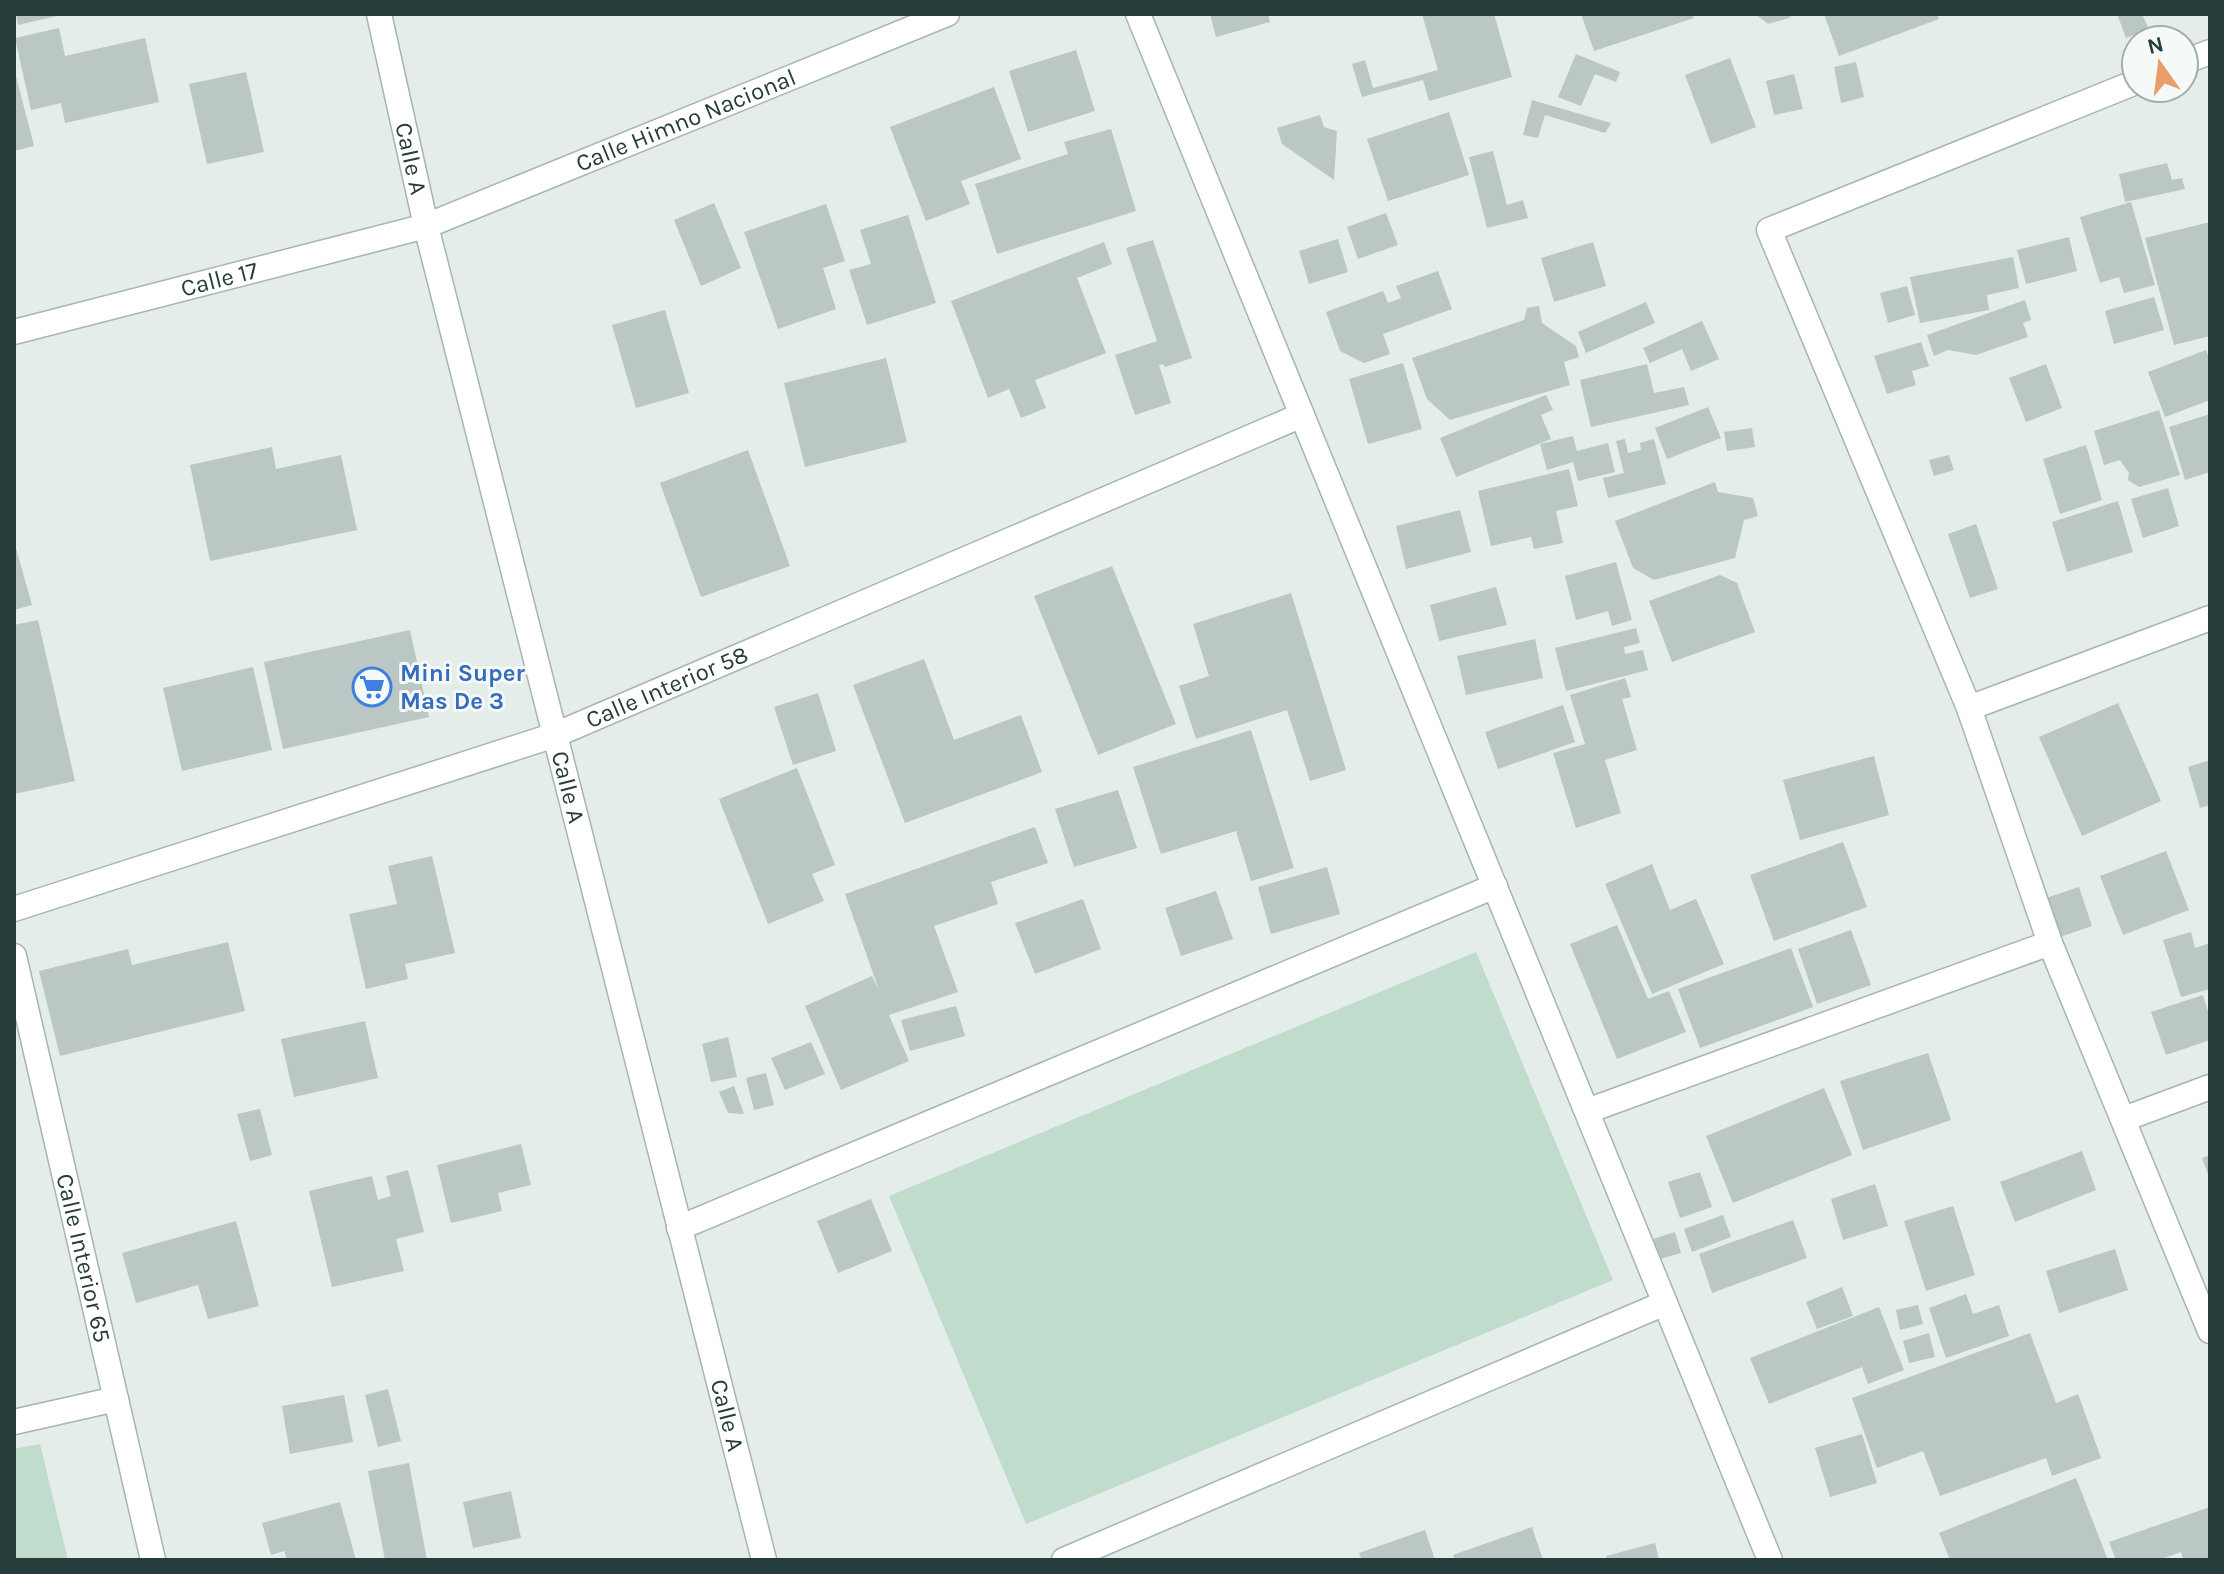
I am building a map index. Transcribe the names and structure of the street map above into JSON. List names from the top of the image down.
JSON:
{
  "streets": {
    "street": [
      "Calle Himno Nacional",
      "Calle A",
      "Calle 17",
      "Calle Interior 58",
      "Calle Interior 65"
    ]
  },
  "crossings": [
    ["Calle Himno Nacional", "Calle A"],
    ["Calle Himno Nacional", "Calle 17"],
    ["Calle A", "Calle 17"],
    ["Calle A", "Calle Interior 58"]
  ],
  "places": {
    "supermarket": ["Mini Super Mas De 3"]
  },
  "north": "top"
}
